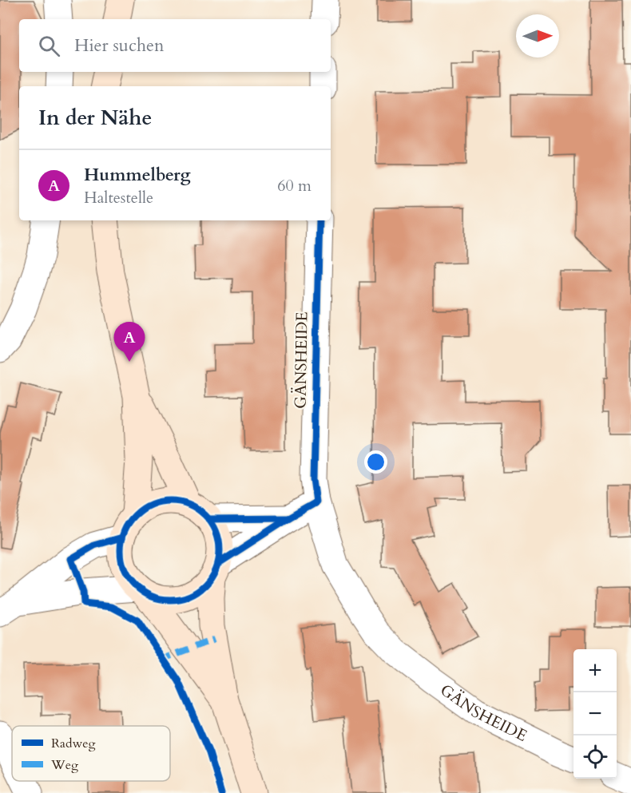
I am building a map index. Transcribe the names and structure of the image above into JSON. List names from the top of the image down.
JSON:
{
  "streets": {
    "street": ["GÄNSHEIDE"]
  },
  "legend": ["Radweg", "Weg"],
  "north": "right",
  "page": {
    "search": "Hier suchen",
    "heading": "In der Nähe",
    "list": [
      {
        "mark": "A",
        "name": "Hummelberg",
        "note": "Haltestelle",
        "value": "60 m"
      }
    ],
    "pins": "A",
    "map_buttons": ["+", "−"]
  }
}
